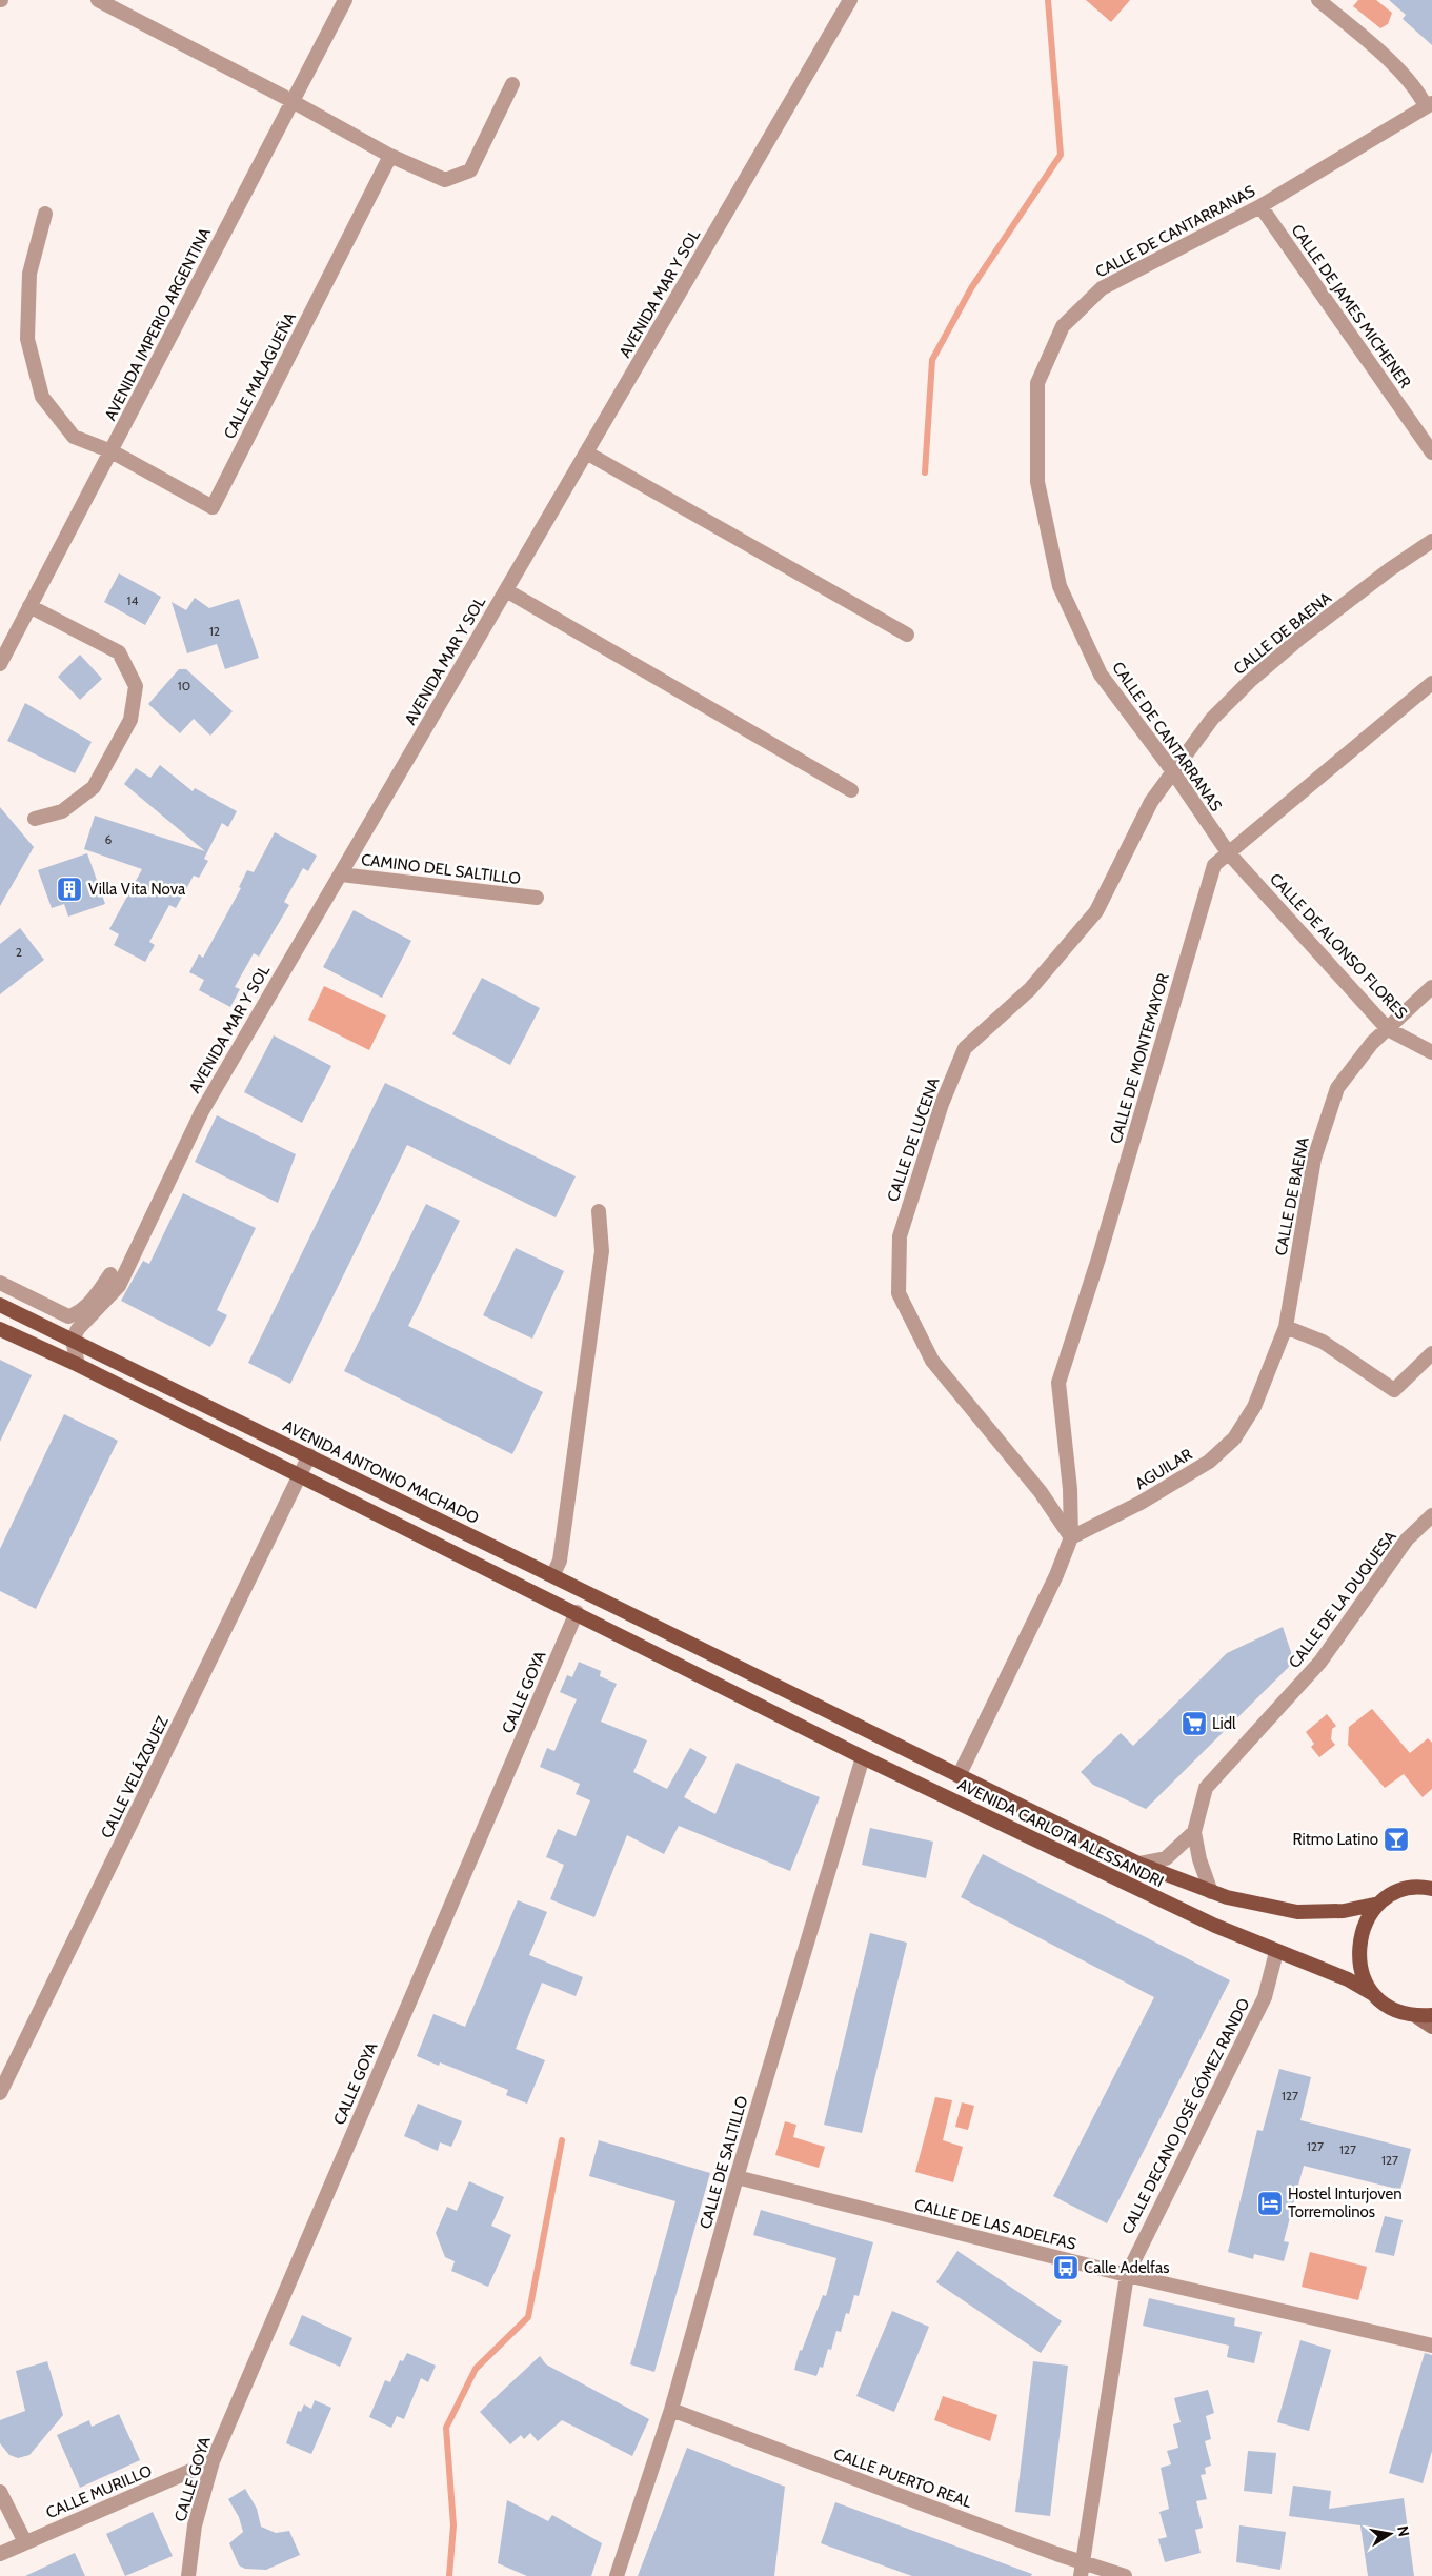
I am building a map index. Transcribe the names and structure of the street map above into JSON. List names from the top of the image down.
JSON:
{
  "streets": {
    "main road": ["AVENIDA ANTONIO MACHADO", "AVENIDA CARLOTA ALESSANDRI"],
    "street": [
      "CALLE DE CANTARRANAS",
      "AVENIDA MAR Y SOL",
      "CALLE DE JAMES MICHENER",
      "AVENIDA IMPERIO ARGENTINA",
      "CALLE MALAGUEÑA",
      "CALLE DE BAENA",
      "CAMINO DEL SALTILLO",
      "CALLE DE ALONSO FLORES",
      "CALLE DE MONTEMAYOR",
      "CALLE DE LUCENA",
      "AGUILAR",
      "CALLE DE LA DUQUESA",
      "CALLE GOYA",
      "CALLE VELÁZQUEZ",
      "CALLE DECANO JOSÉ GÓMEZ RANDO",
      "CALLE DE SALTILLO",
      "CALLE DE LAS ADELFAS",
      "CALLE PUERTO REAL",
      "CALLE MURILLO"
    ]
  },
  "crossings": [
    ["CALLE DE CANTARRANAS", "CALLE DE JAMES MICHENER"],
    ["CALLE DE CANTARRANAS", "CALLE DE BAENA"],
    ["CALLE DE CANTARRANAS", "CALLE DE ALONSO FLORES"],
    ["CALLE DE CANTARRANAS", "CALLE DE MONTEMAYOR"],
    ["CALLE DE CANTARRANAS", "CALLE DE LUCENA"],
    ["AVENIDA MAR Y SOL", "CAMINO DEL SALTILLO"],
    ["AVENIDA MAR Y SOL", "AVENIDA ANTONIO MACHADO"],
    ["AVENIDA IMPERIO ARGENTINA", "CALLE MALAGUEÑA"],
    ["CALLE DE BAENA", "CALLE DE ALONSO FLORES"],
    ["CALLE DE BAENA", "CALLE DE LUCENA"],
    ["CALLE DE BAENA", "AGUILAR"],
    ["CALLE DE ALONSO FLORES", "CALLE DE MONTEMAYOR"],
    ["CALLE DE MONTEMAYOR", "CALLE DE LUCENA"],
    ["CALLE DE MONTEMAYOR", "AGUILAR"],
    ["CALLE DE LUCENA", "AGUILAR"],
    ["AVENIDA ANTONIO MACHADO", "CALLE VELÁZQUEZ"],
    ["AVENIDA ANTONIO MACHADO", "AVENIDA CARLOTA ALESSANDRI"],
    ["CALLE GOYA", "AVENIDA CARLOTA ALESSANDRI"],
    ["CALLE GOYA", "CALLE MURILLO"],
    ["AVENIDA CARLOTA ALESSANDRI", "CALLE DECANO JOSÉ GÓMEZ RANDO"],
    ["AVENIDA CARLOTA ALESSANDRI", "CALLE DE SALTILLO"],
    ["CALLE DECANO JOSÉ GÓMEZ RANDO", "CALLE DE LAS ADELFAS"],
    ["CALLE DECANO JOSÉ GÓMEZ RANDO", "CALLE PUERTO REAL"],
    ["CALLE DE SALTILLO", "CALLE DE LAS ADELFAS"],
    ["CALLE DE SALTILLO", "CALLE PUERTO REAL"]
  ],
  "places": {
    "building": ["Villa Vita Nova"],
    "supermarket": ["Lidl"],
    "bar": ["Ritmo Latino"],
    "hotel": ["Hostel Inturjoven Torremolinos"],
    "bus stop": ["Calle Adelfas"]
  },
  "house_numbers": [
    "14",
    "12",
    "10",
    "6",
    "2",
    "127",
    "127",
    "127",
    "127"
  ],
  "north": "right"
}
